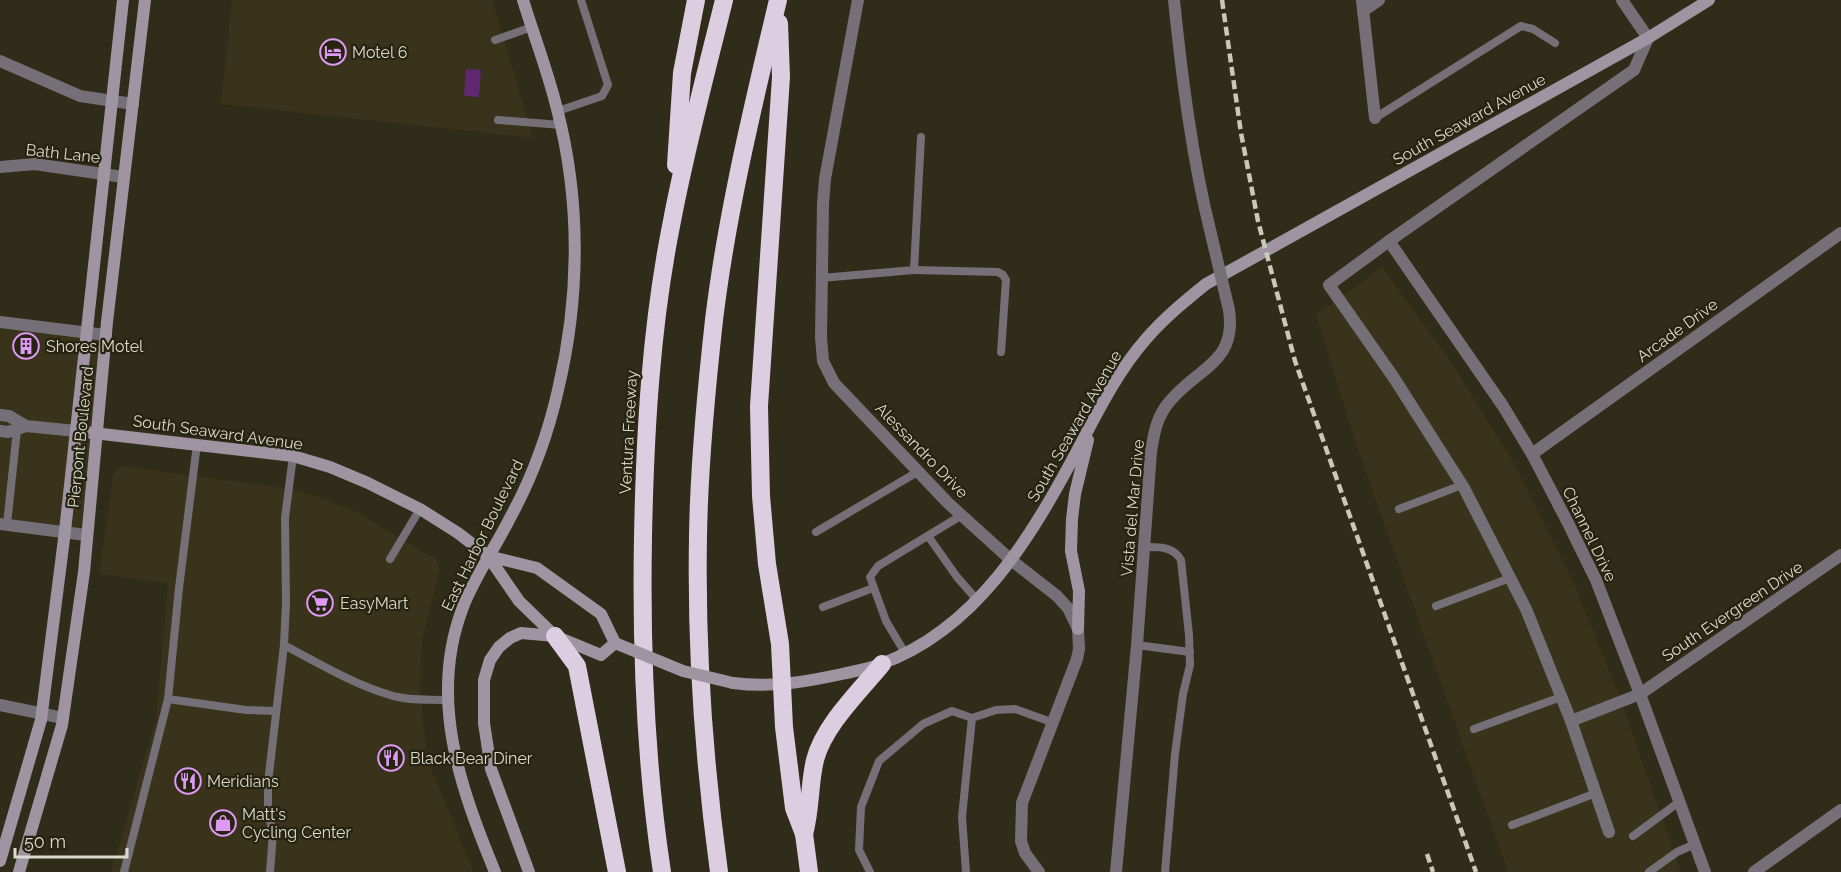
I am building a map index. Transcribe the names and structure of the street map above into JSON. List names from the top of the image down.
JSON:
{
  "streets": {
    "highway": ["Ventura Freeway"],
    "main road": ["South Seaward Avenue", "Pierpont Boulevard", "East Harbor Boulevard"],
    "street": [
      "Bath Lane",
      "Arcade Drive",
      "Alessandro Drive",
      "Vista del Mar Drive",
      "Channel Drive",
      "South Evergreen Drive"
    ]
  },
  "crossings": [
    ["South Seaward Avenue", "Pierpont Boulevard"],
    ["South Seaward Avenue", "Alessandro Drive"],
    ["South Seaward Avenue", "East Harbor Boulevard"],
    ["Bath Lane", "Pierpont Boulevard"],
    ["Arcade Drive", "Channel Drive"],
    ["Channel Drive", "South Evergreen Drive"]
  ],
  "places": {
    "hotel": ["Motel 6"],
    "building": ["Shores Motel"],
    "supermarket": ["EasyMart"],
    "restaurant": ["Black Bear Diner", "Meridians"],
    "shop": ["Matt's Cycling Center"]
  },
  "scale_bar": "50 m"
}
